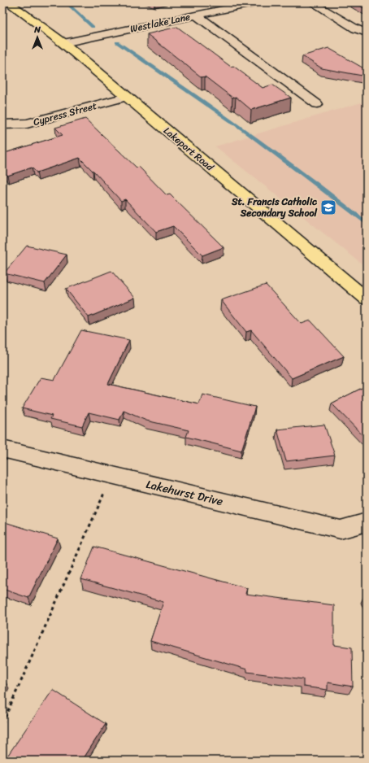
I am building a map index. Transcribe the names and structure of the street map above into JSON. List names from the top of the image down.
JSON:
{
  "streets": {
    "main road": ["Lakeport Road"],
    "street": ["Westlake Lane", "Cypress Street", "Lakehurst Drive"]
  },
  "crossings": [
    ["Westlake Lane", "Lakeport Road"],
    ["Cypress Street", "Lakeport Road"]
  ],
  "places": {
    "school or university": ["St. Francis Catholic Secondary School"]
  },
  "north": "top"
}
